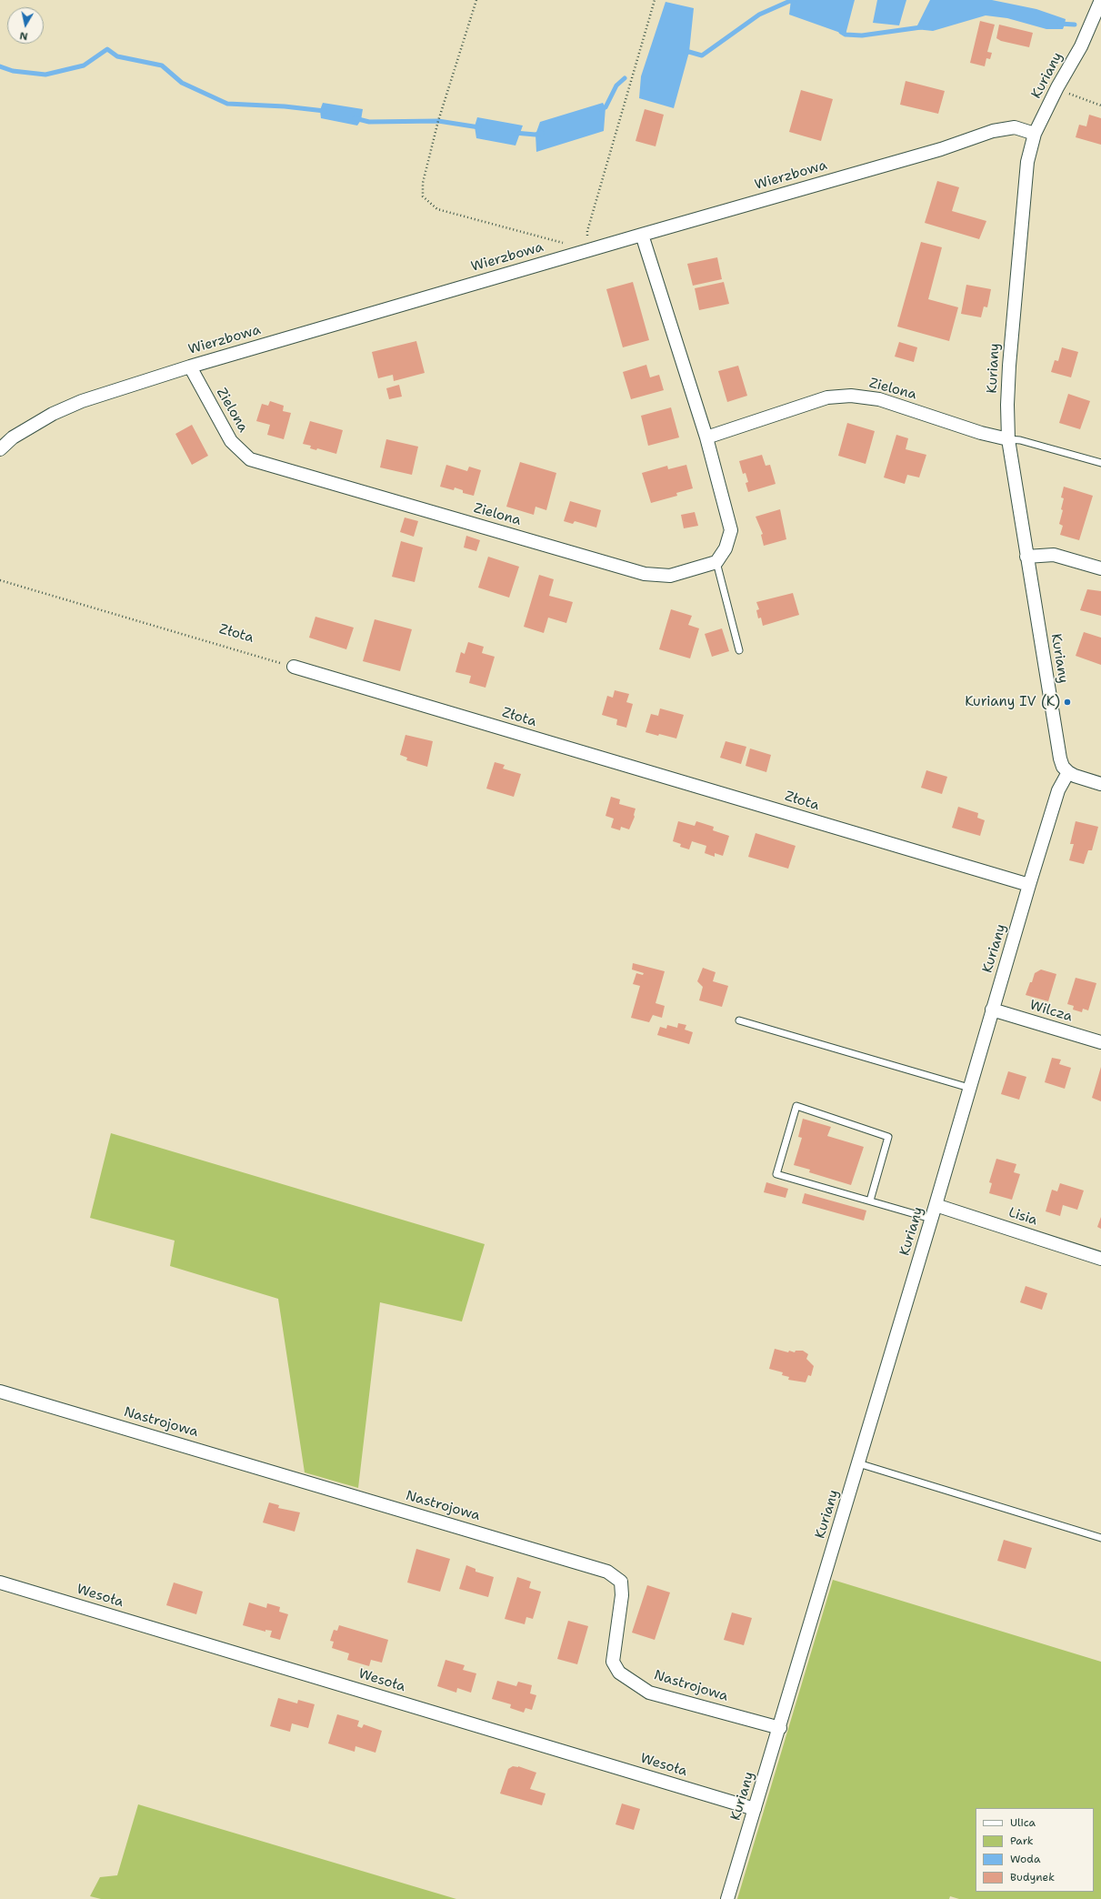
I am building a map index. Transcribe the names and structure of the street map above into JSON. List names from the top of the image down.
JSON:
{
  "streets": {
    "street": [
      "Kuriany",
      "Wierzbowa",
      "Zielona",
      "Złota",
      "Wilcza",
      "Lisia",
      "Nastrojowa",
      "Wesoła"
    ]
  },
  "crossings": [
    ["Kuriany", "Wierzbowa"],
    ["Kuriany", "Zielona"],
    ["Kuriany", "Złota"],
    ["Kuriany", "Wilcza"],
    ["Kuriany", "Lisia"],
    ["Kuriany", "Nastrojowa"],
    ["Kuriany", "Wesoła"],
    ["Wierzbowa", "Zielona"]
  ],
  "places": ["Kuriany IV (K)"],
  "legend": [
    "Ulica",
    "Park",
    "Woda",
    "Budynek"
  ],
  "north": "bottom"
}
